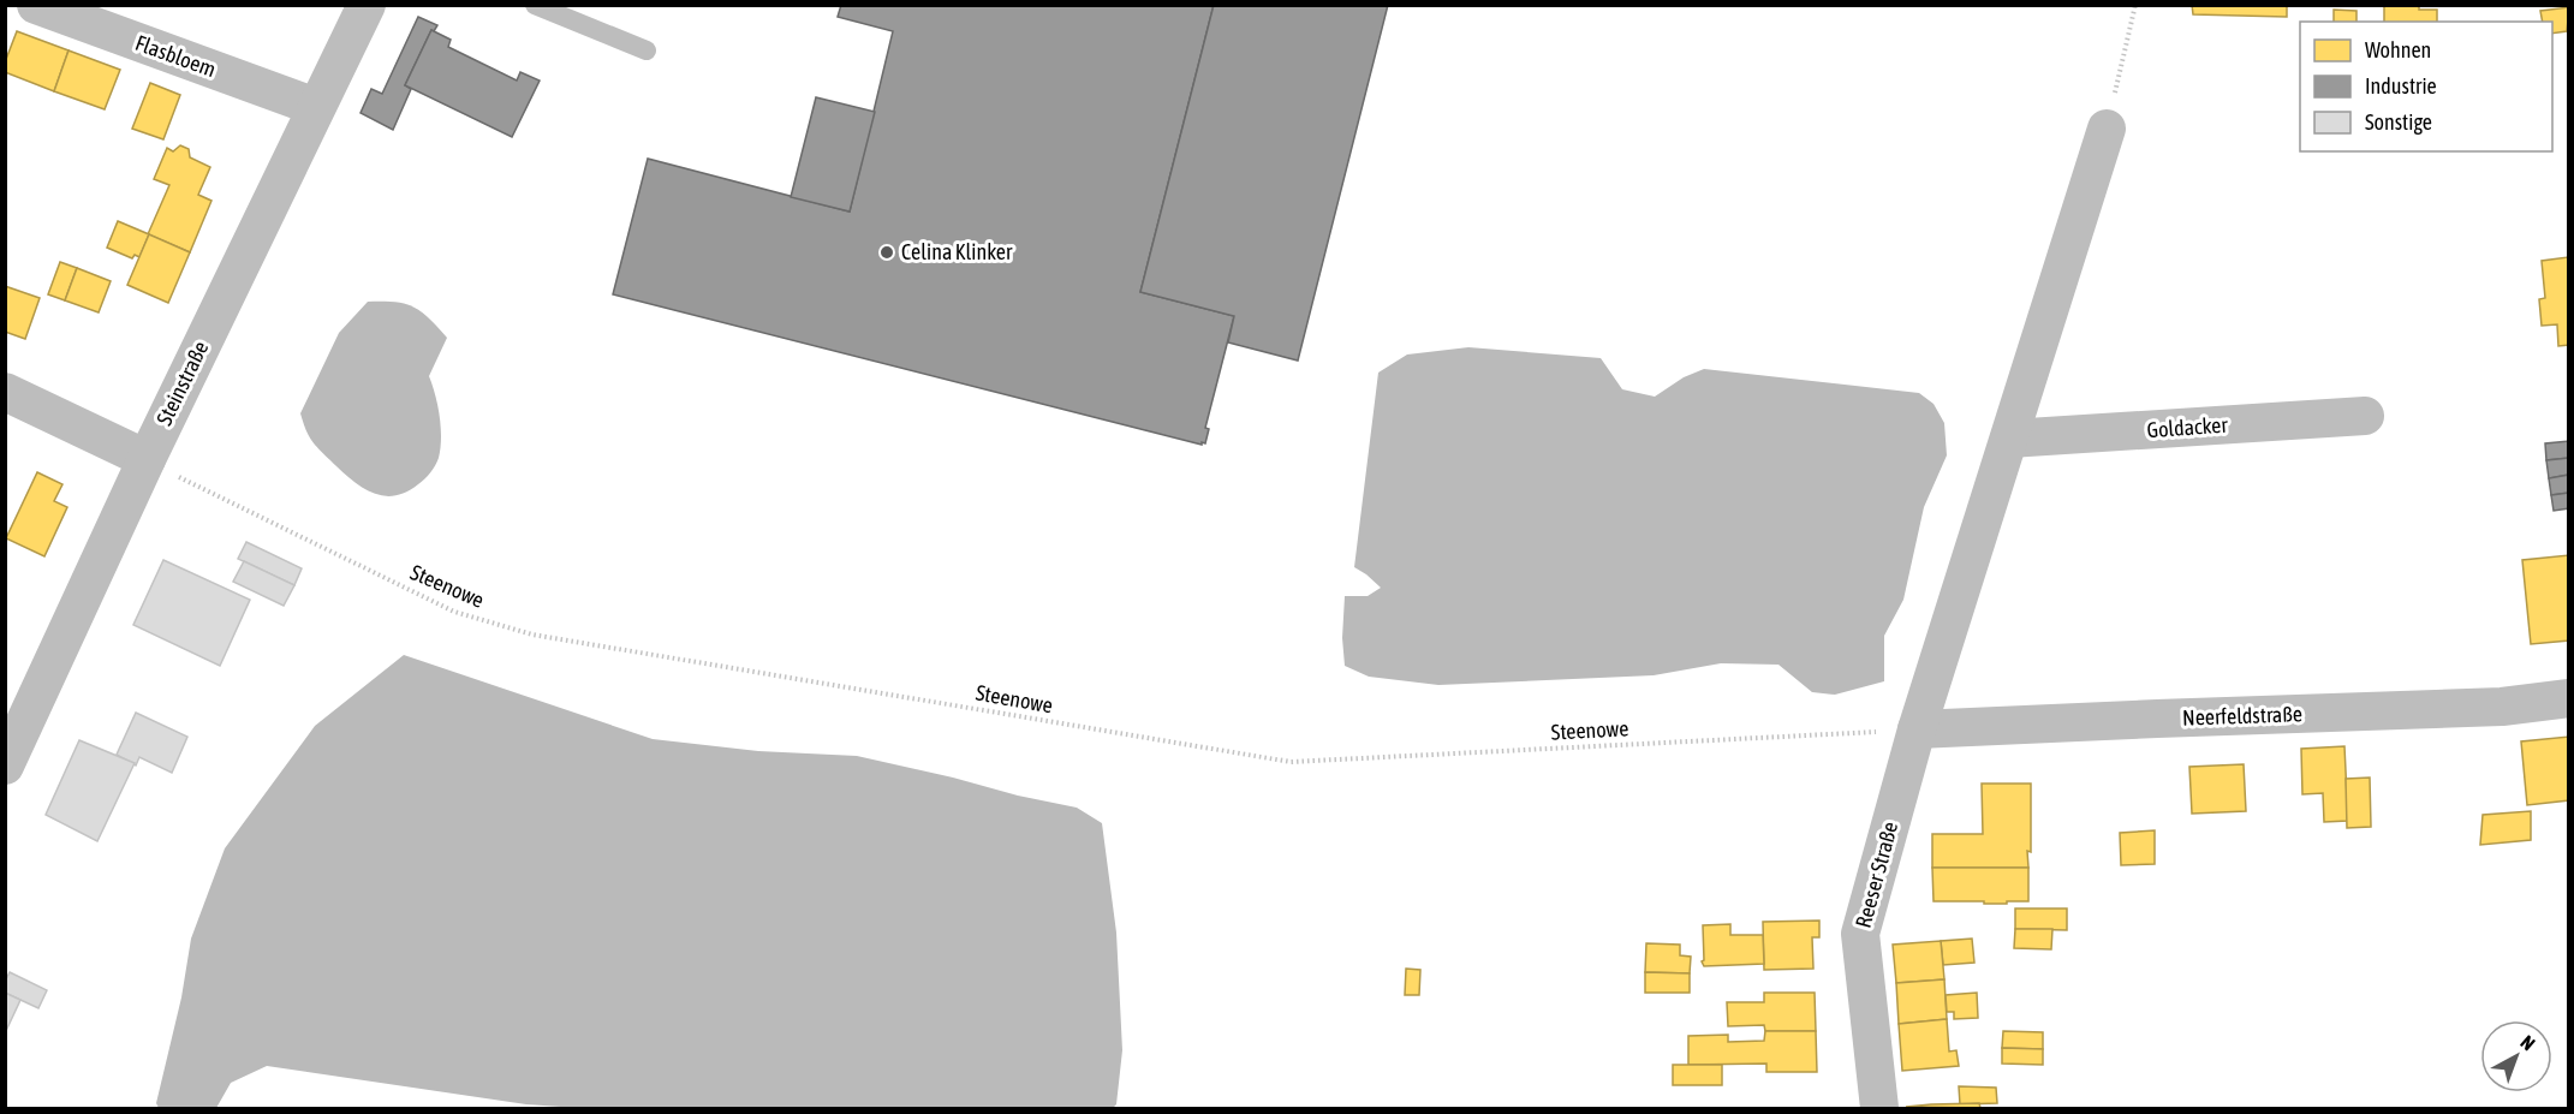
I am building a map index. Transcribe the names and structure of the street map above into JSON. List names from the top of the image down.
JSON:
{
  "streets": {
    "street": [
      "Flasbloem",
      "Steinstraße",
      "Goldacker",
      "Neerfeldstraße",
      "Reeser Straße"
    ],
    "path": ["Steenowe"]
  },
  "crossings": [
    ["Flasbloem", "Steinstraße"],
    ["Steinstraße", "Steenowe"],
    ["Steenowe", "Neerfeldstraße"],
    ["Steenowe", "Reeser Straße"],
    ["Neerfeldstraße", "Reeser Straße"]
  ],
  "places": ["Celina Klinker"],
  "legend": ["Wohnen", "Industrie", "Sonstige"],
  "north": "top right"
}
